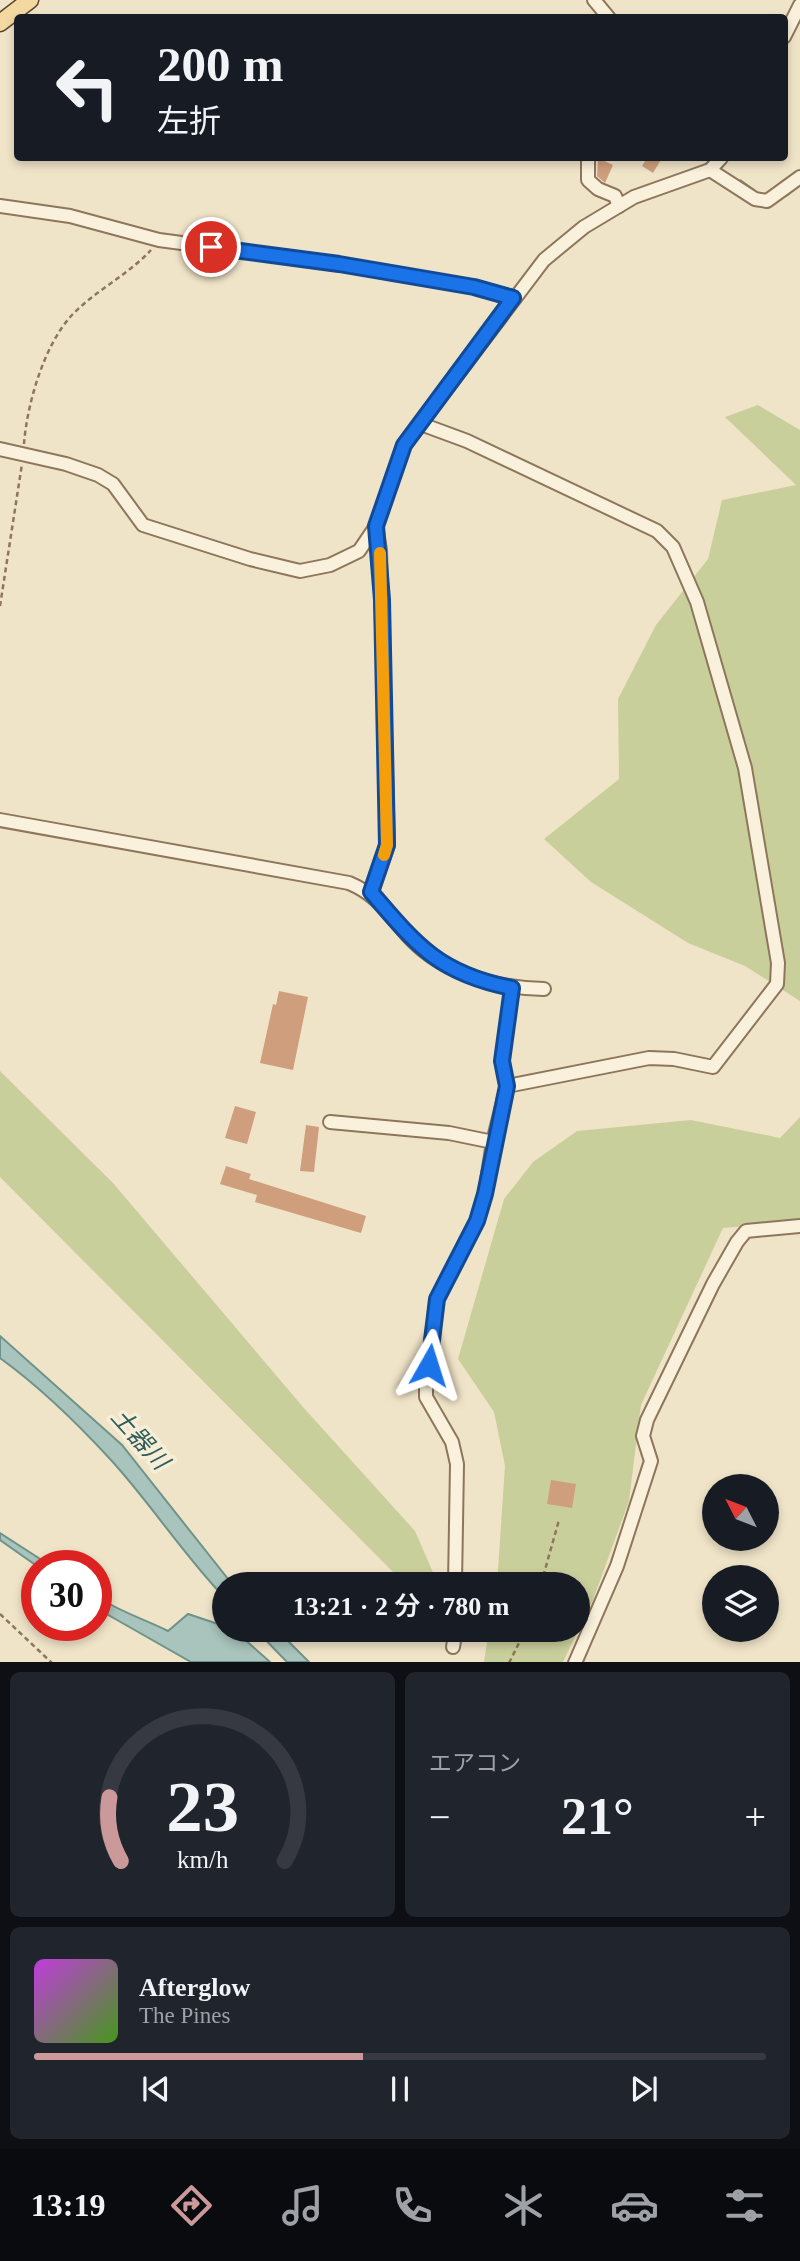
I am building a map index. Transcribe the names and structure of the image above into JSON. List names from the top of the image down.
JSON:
{
  "water": ["土器川"],
  "north": "top left",
  "page": {
    "turn": ["200 m", "左折"],
    "limit": "30",
    "trip": "13:21 · 2 分 · 780 m",
    "tile": "エアコン",
    "heat": ["−", "21°", "+"],
    "song": ["Afterglow", "The Pines"],
    "tabs": "13:19",
    "gauge": ["23", "km/h"]
  }
}
